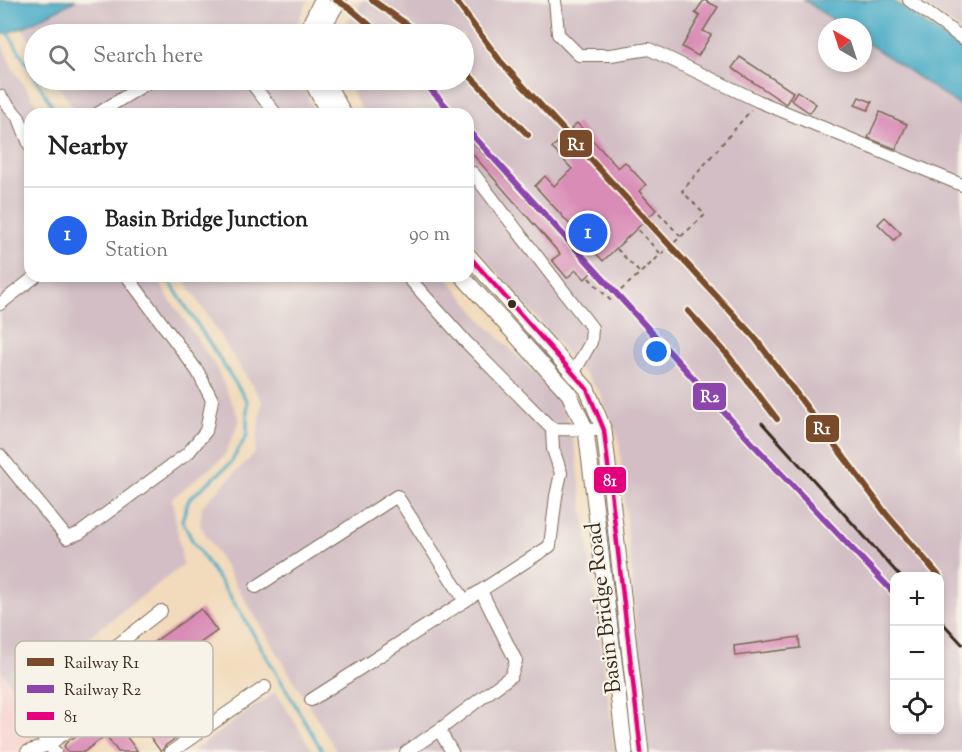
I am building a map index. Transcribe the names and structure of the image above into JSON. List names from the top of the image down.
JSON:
{
  "streets": {
    "main road": ["Basin Bridge Road"]
  },
  "lines": ["rail line R1", "rail line R2", "transit line 81"],
  "legend": ["Railway R1", "Railway R2", "81"],
  "north": "top left",
  "page": {
    "search": "Search here",
    "heading": "Nearby",
    "list": [
      {
        "mark": "1",
        "name": "Basin Bridge Junction",
        "note": "Station",
        "value": "90 m"
      }
    ],
    "pins": "1",
    "map_buttons": ["+", "−"]
  }
}
